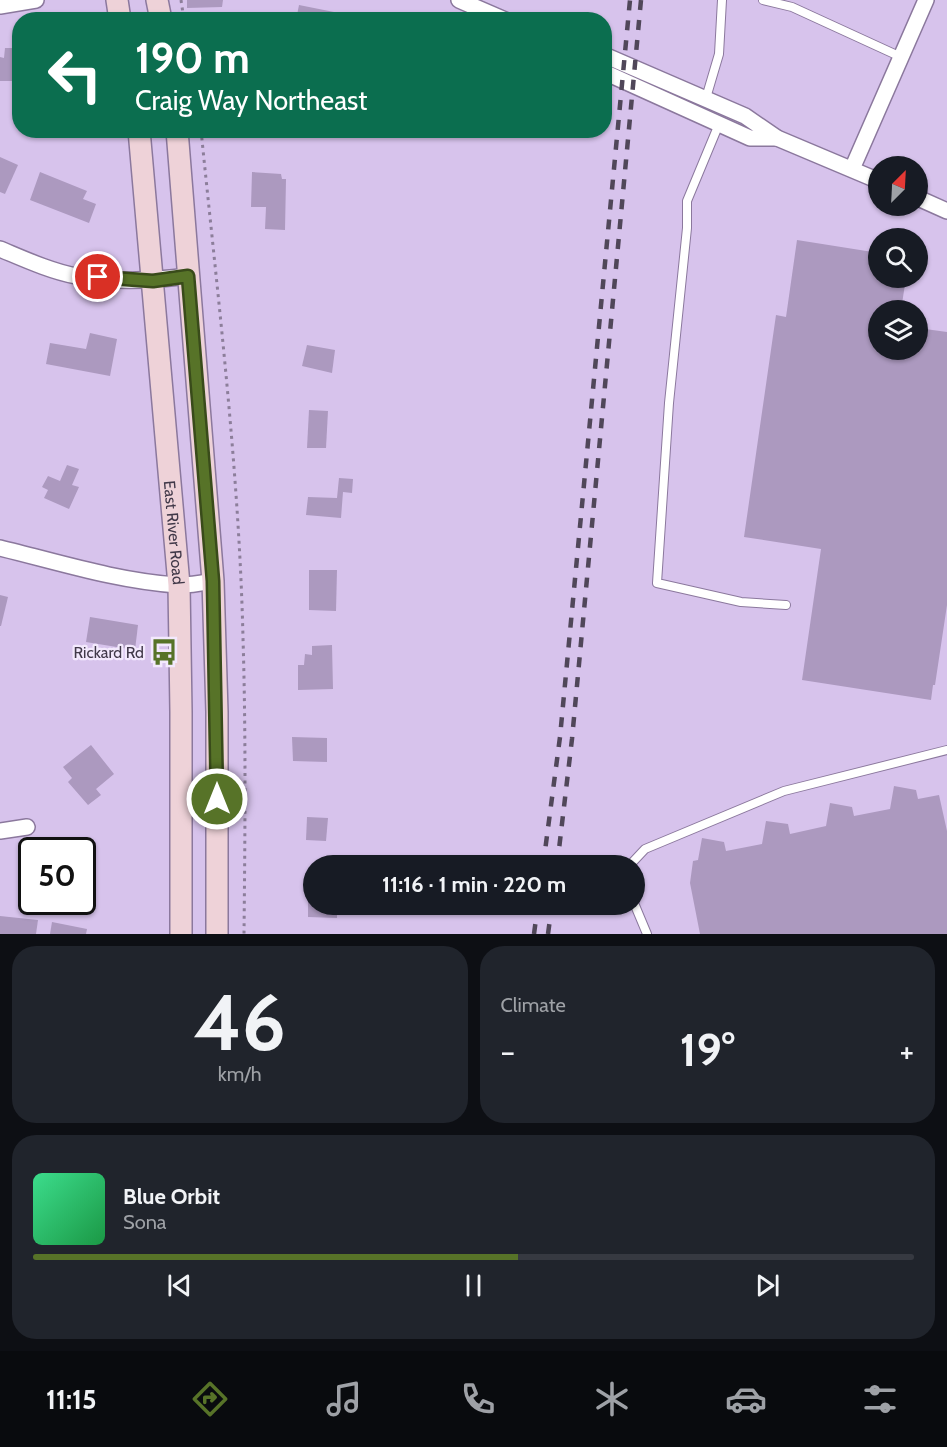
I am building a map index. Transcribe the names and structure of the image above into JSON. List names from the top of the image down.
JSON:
{
  "streets": {
    "main road": ["East River Road"]
  },
  "places": {
    "bus stop": ["Rickard Rd"]
  },
  "north": "top right",
  "page": {
    "turn": ["190 m", "Craig Way Northeast"],
    "limit": "50",
    "trip": "11:16 · 1 min · 220 m",
    "tile": [
      ["46", "km/h"],
      "Climate"
    ],
    "heat": ["−", "19°", "+"],
    "song": ["Blue Orbit", "Sona"],
    "tabs": "11:15"
  }
}
